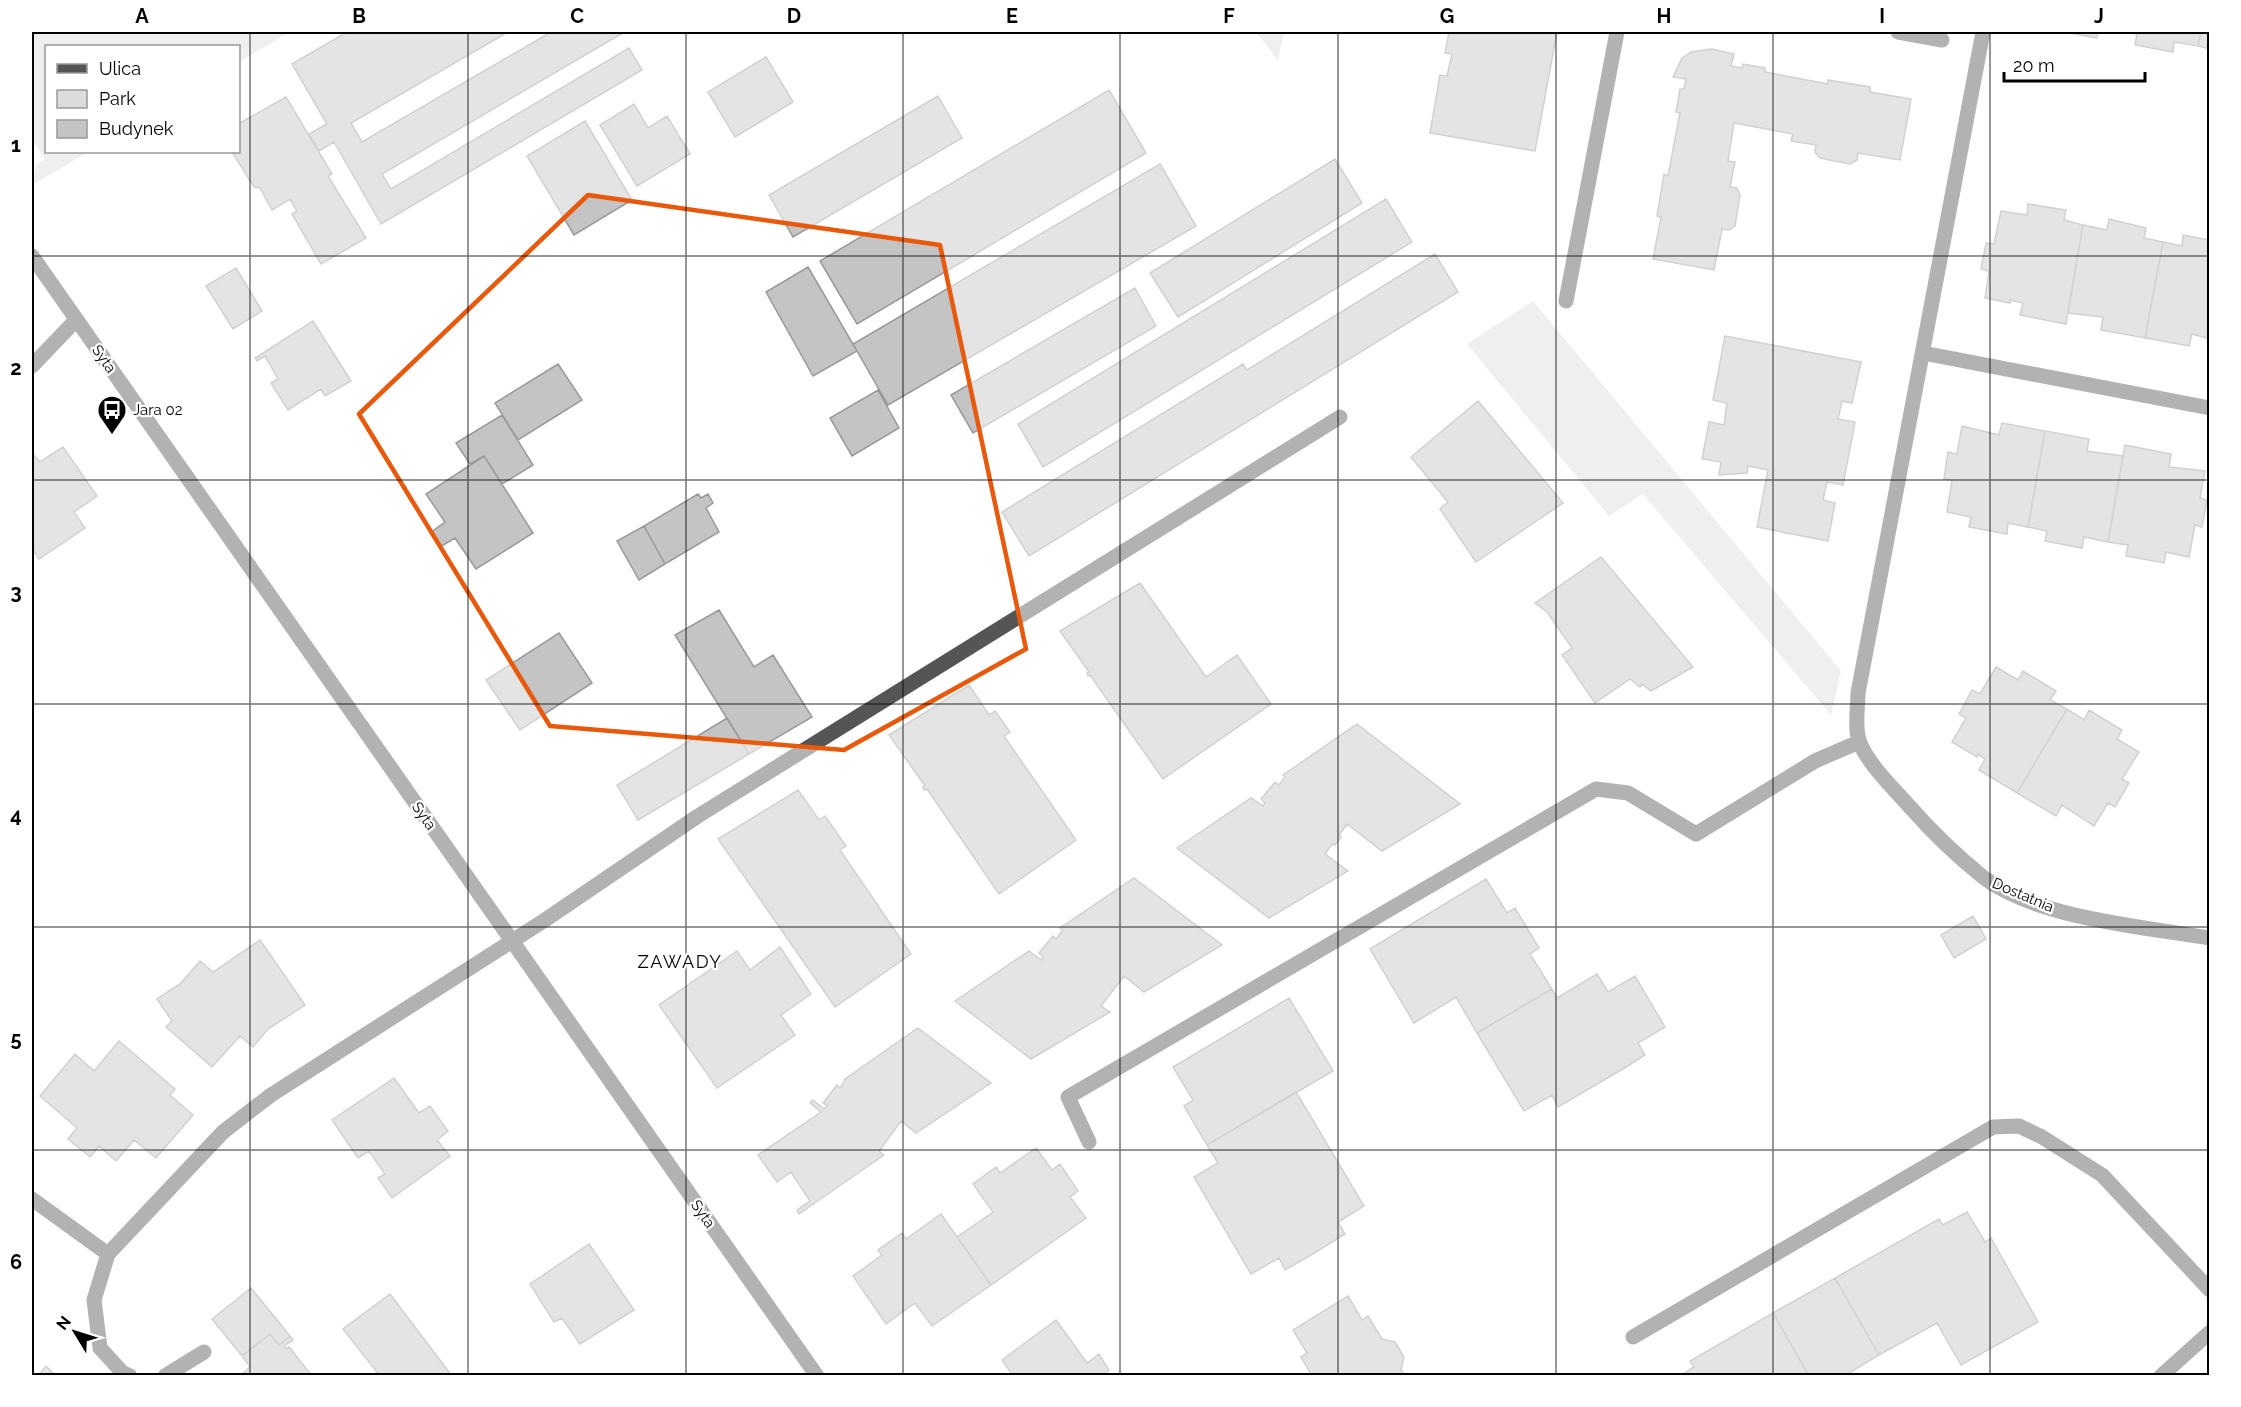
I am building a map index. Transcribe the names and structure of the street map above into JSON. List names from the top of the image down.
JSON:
{
  "streets": {
    "street": ["Syta", "Dostatnia"]
  },
  "districts": ["ZAWADY"],
  "places": {
    "bus stop": ["Jara 02"]
  },
  "legend": ["Ulica", "Park", "Budynek"],
  "scale_bar": "20 m",
  "north": "top left",
  "grid": {
    "columns": [
      "A",
      "B",
      "C",
      "D",
      "E",
      "F",
      "G",
      "H",
      "I",
      "J"
    ],
    "rows": [
      "1",
      "2",
      "3",
      "4",
      "5",
      "6"
    ]
  }
}
